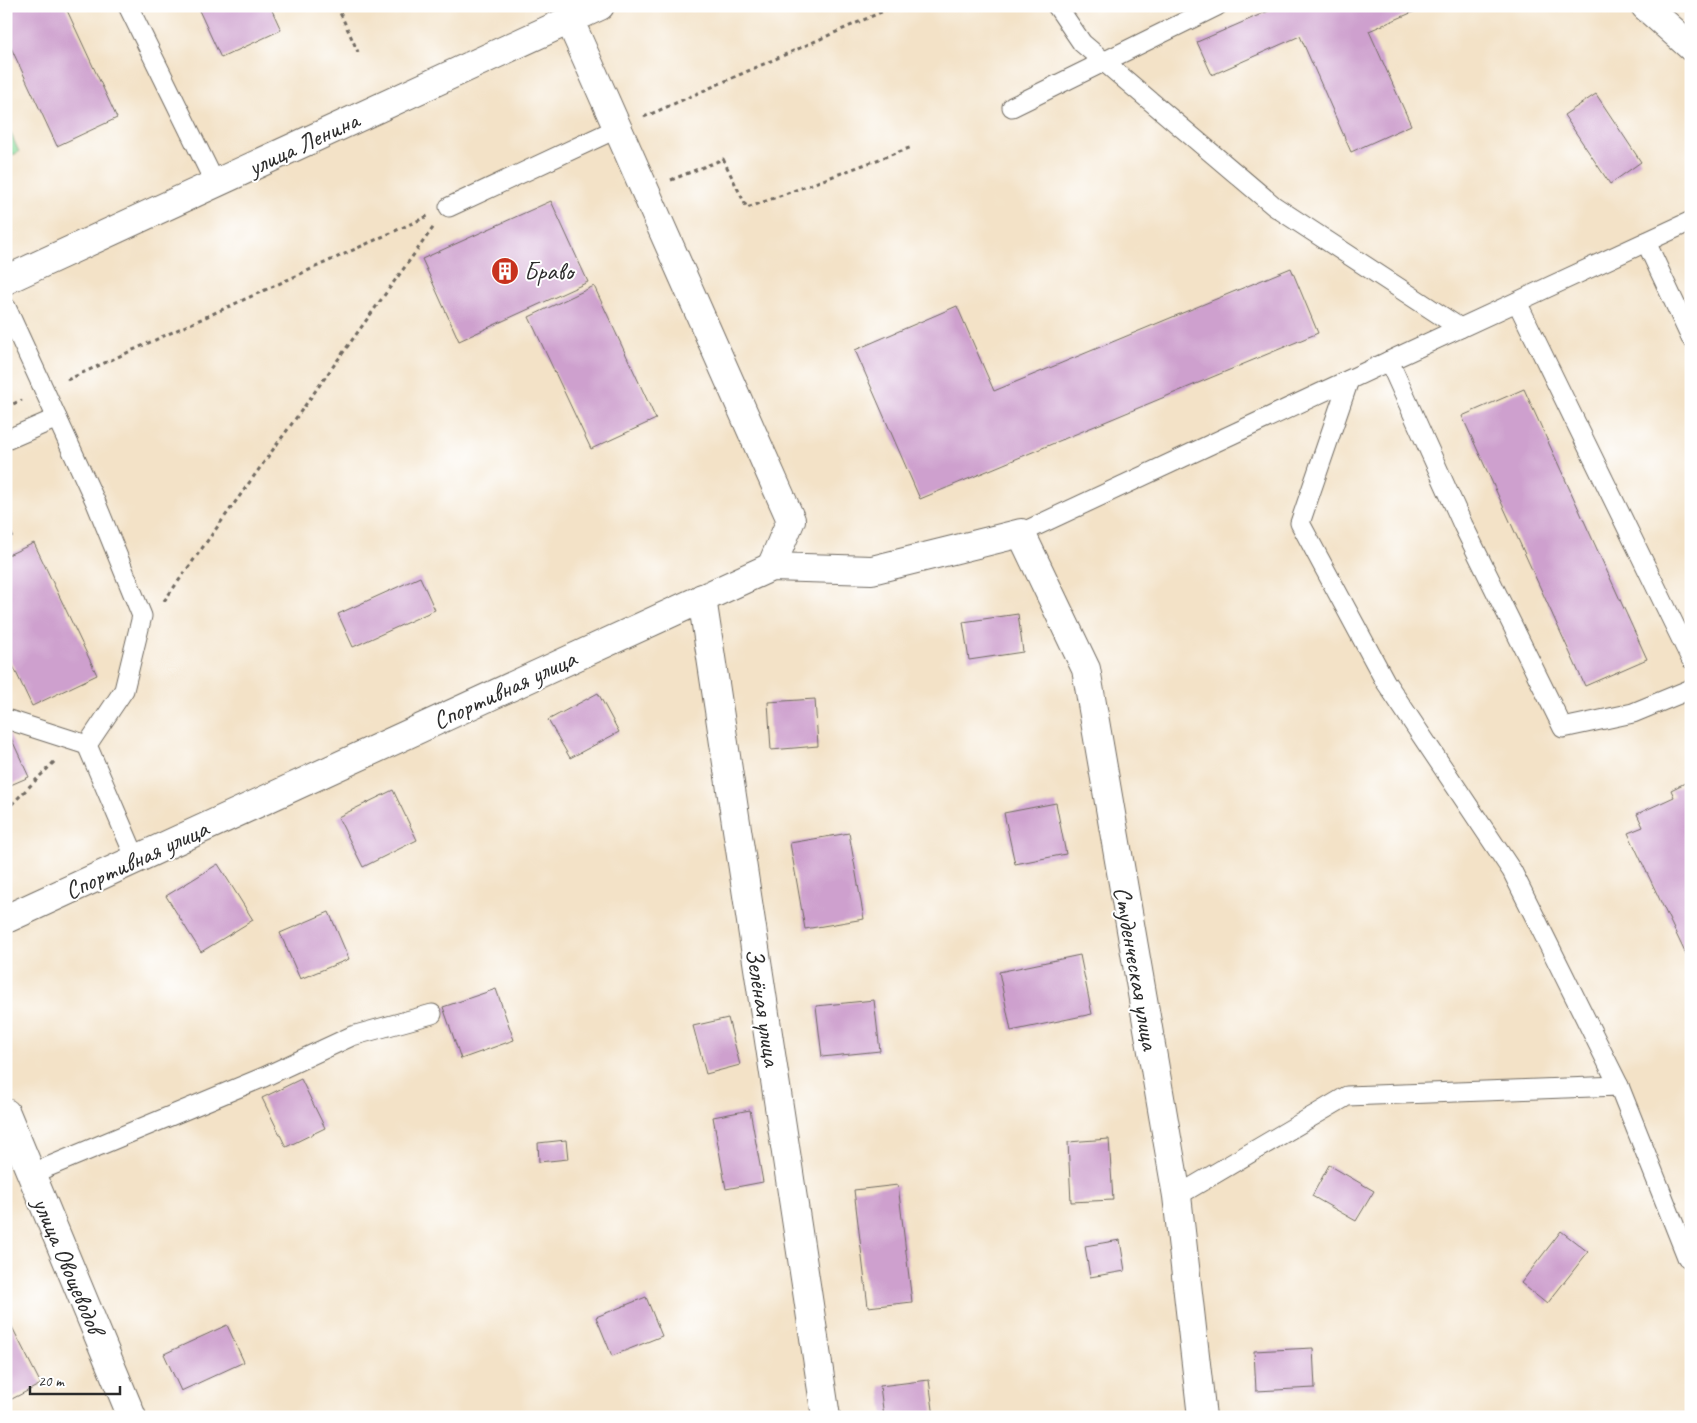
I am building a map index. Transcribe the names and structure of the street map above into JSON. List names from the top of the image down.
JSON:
{
  "streets": {
    "street": [
      "улица Ленина",
      "Спортивная улица",
      "Студенческая улица",
      "Зелёная улица",
      "улица Овощеводов"
    ]
  },
  "crossings": [
    ["Спортивная улица", "Студенческая улица"],
    ["Спортивная улица", "Зелёная улица"]
  ],
  "places": {
    "building": ["Браво"]
  },
  "scale_bar": "20 m"
}
